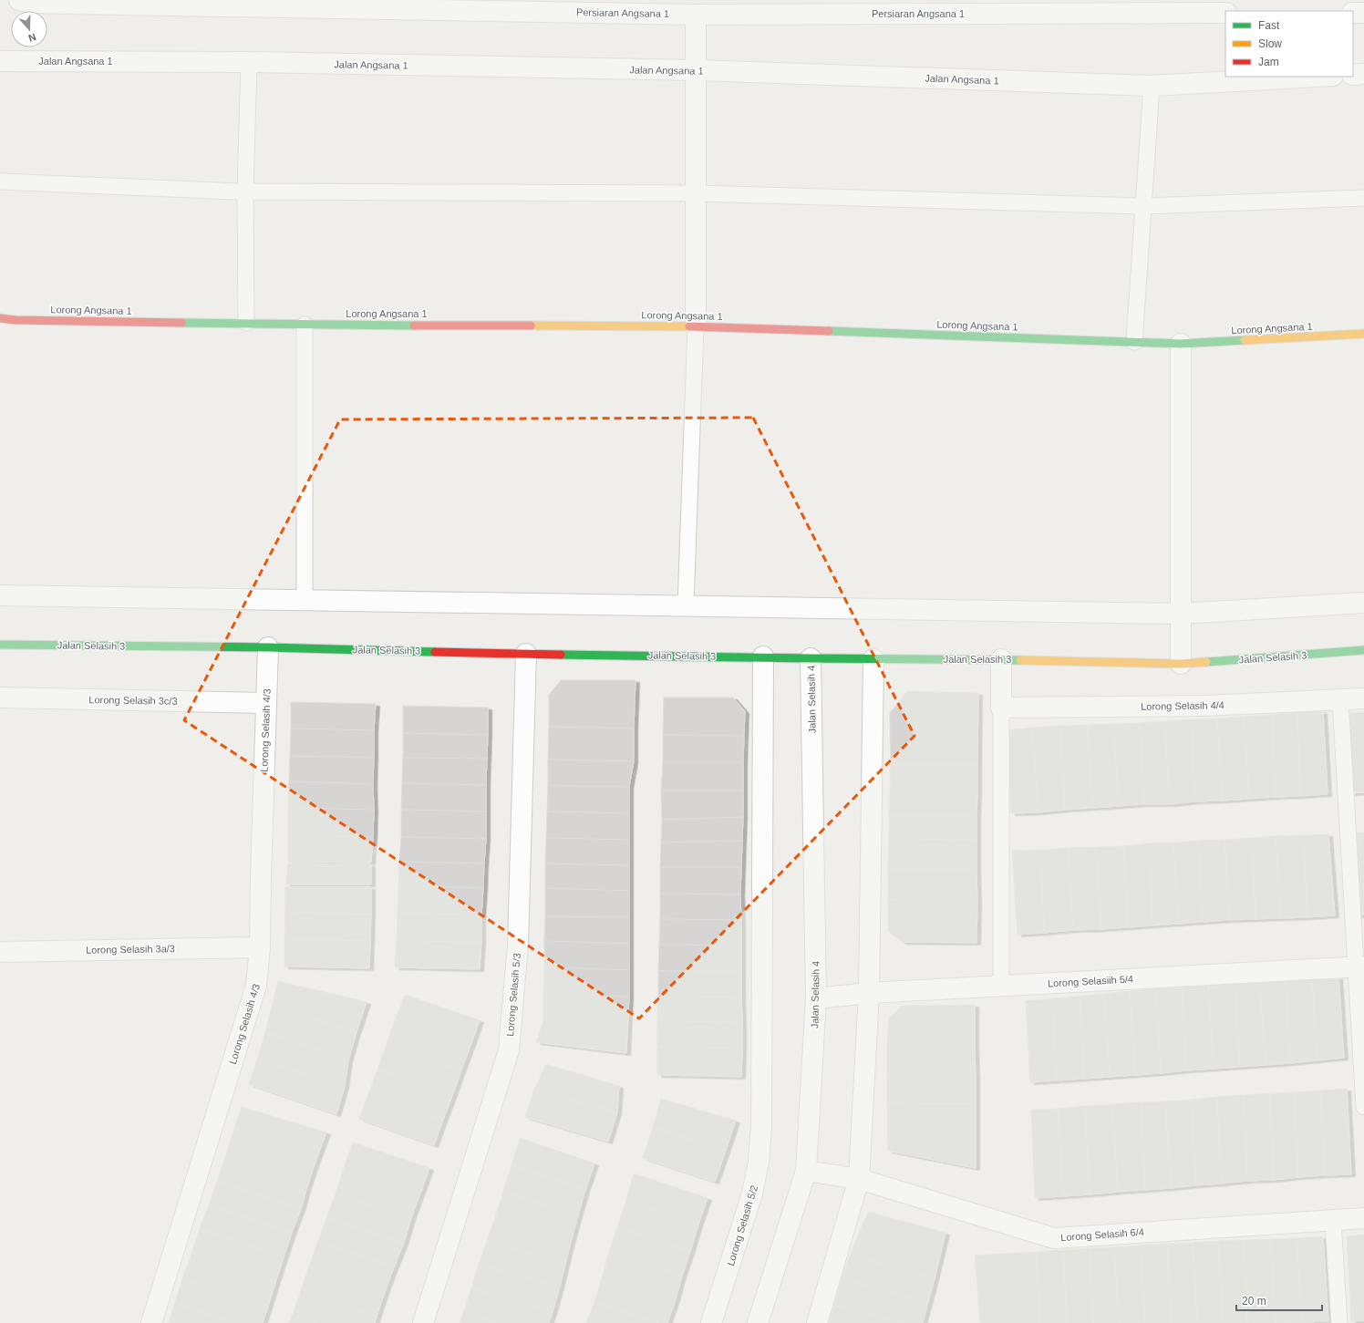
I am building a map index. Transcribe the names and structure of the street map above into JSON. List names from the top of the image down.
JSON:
{
  "streets": {
    "street": [
      "Persiaran Angsana 1",
      "Jalan Angsana 1",
      "Lorong Angsana 1",
      "Jalan Selasih 3",
      "Jalan Selasih 4",
      "Lorong Selasih 3c/3",
      "Lorong Selasih 4/4",
      "Lorong Selasih 4/3",
      "Lorong Selasih 3a/3",
      "Lorong Selasiih 5/4",
      "Lorong Selasih 5/3",
      "Lorong Selasih 5/2",
      "Lorong Selasih 6/4"
    ]
  },
  "crossings": [
    ["Jalan Selasih 3", "Jalan Selasih 4"],
    ["Jalan Selasih 3", "Lorong Selasih 4/3"],
    ["Jalan Selasih 3", "Lorong Selasih 5/3"],
    ["Jalan Selasih 3", "Lorong Selasih 5/2"],
    ["Jalan Selasih 4", "Lorong Selasiih 5/4"],
    ["Jalan Selasih 4", "Lorong Selasih 6/4"],
    ["Lorong Selasih 3c/3", "Lorong Selasih 4/3"],
    ["Lorong Selasih 4/3", "Lorong Selasih 3a/3"]
  ],
  "legend": ["Fast", "Slow", "Jam"],
  "scale_bar": "20 m",
  "north": "bottom"
}
